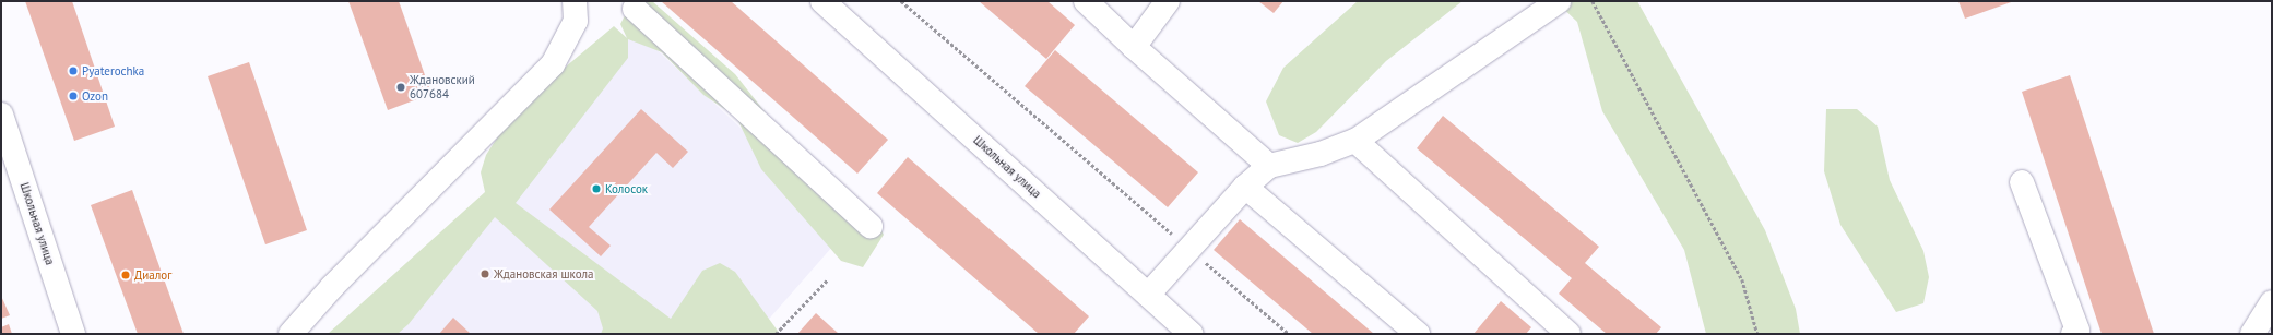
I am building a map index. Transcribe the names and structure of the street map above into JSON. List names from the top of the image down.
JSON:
{
  "streets": {
    "street": ["Школьная улица"]
  },
  "places": [
    "Pyaterochka",
    "Ждановский 607684",
    "Ozon",
    "Колосок",
    "Ждановская школа",
    "Диалог"
  ]
}
